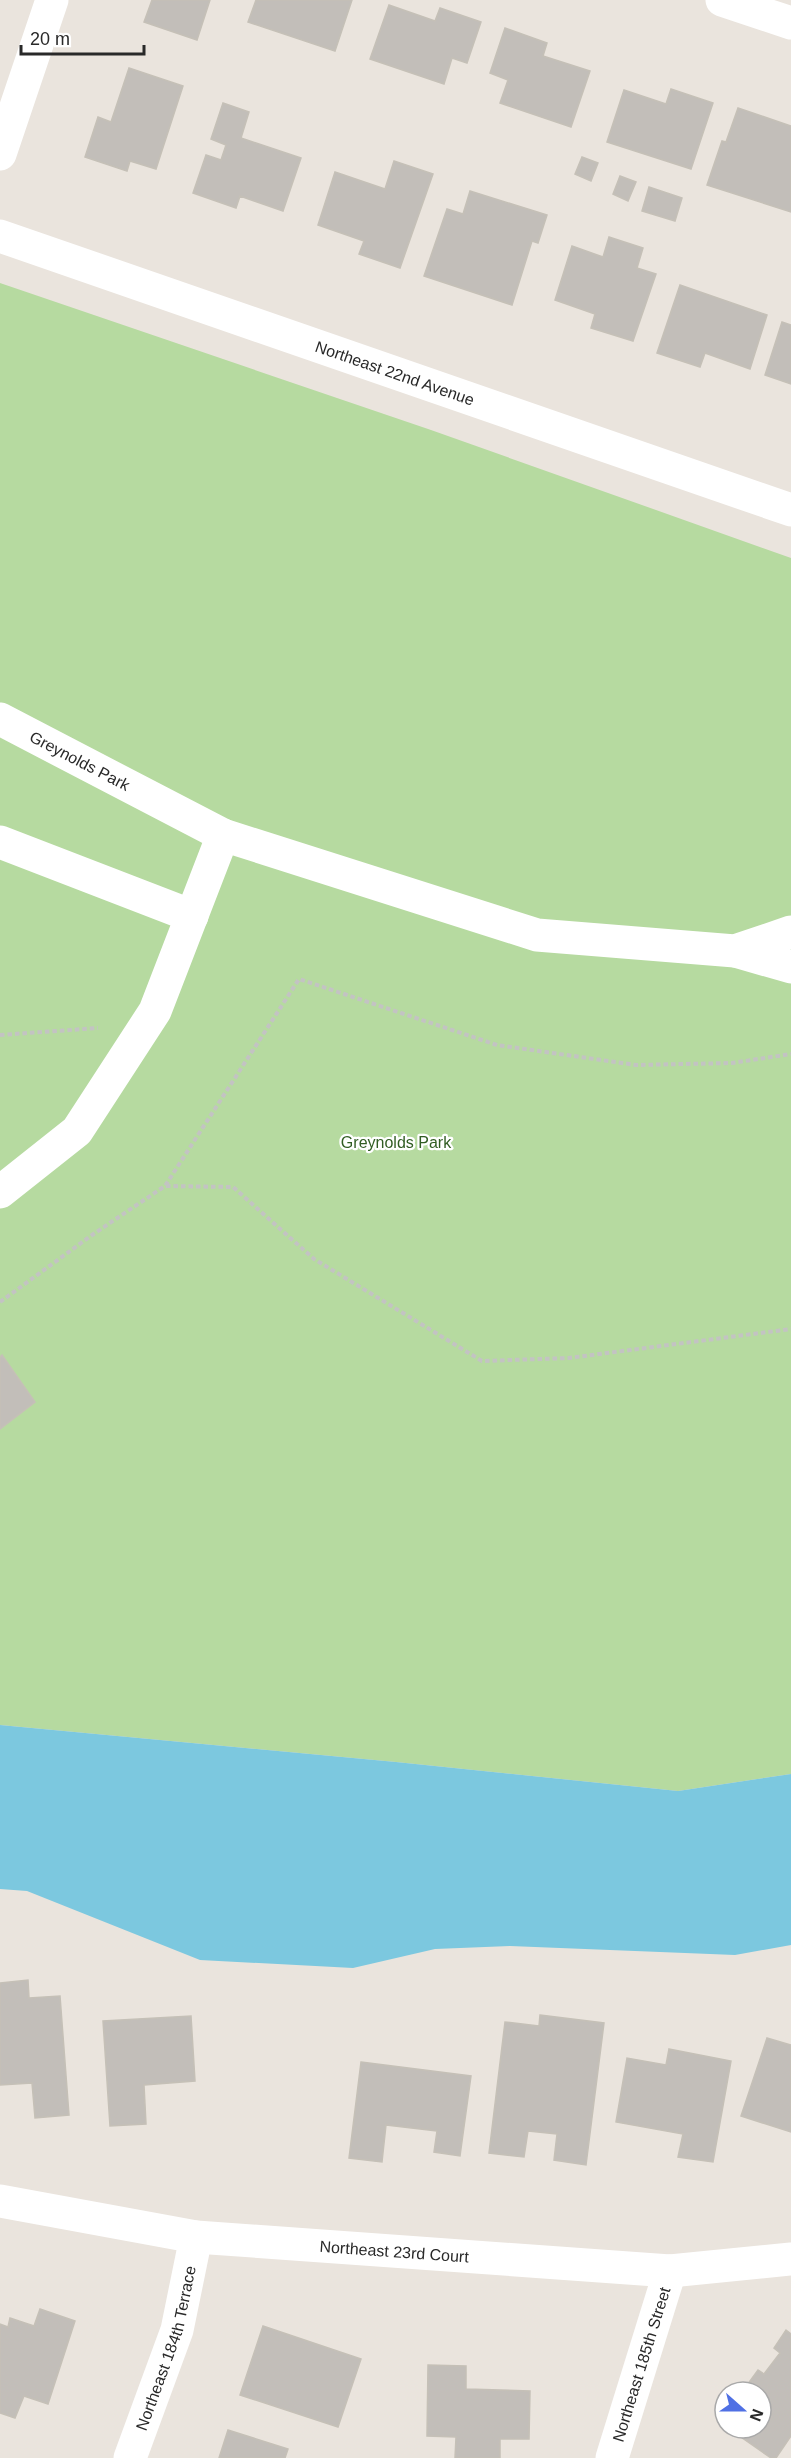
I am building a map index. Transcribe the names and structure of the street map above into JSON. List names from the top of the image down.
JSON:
{
  "streets": {
    "street": [
      "Northeast 22nd Avenue",
      "Greynolds Park",
      "Northeast 23rd Court",
      "Northeast 184th Terrace",
      "Northeast 185th Street"
    ]
  },
  "crossings": [
    ["Northeast 23rd Court", "Northeast 184th Terrace"],
    ["Northeast 23rd Court", "Northeast 185th Street"]
  ],
  "parks": ["Greynolds Park"],
  "scale_bar": "20 m",
  "north": "right"
}
